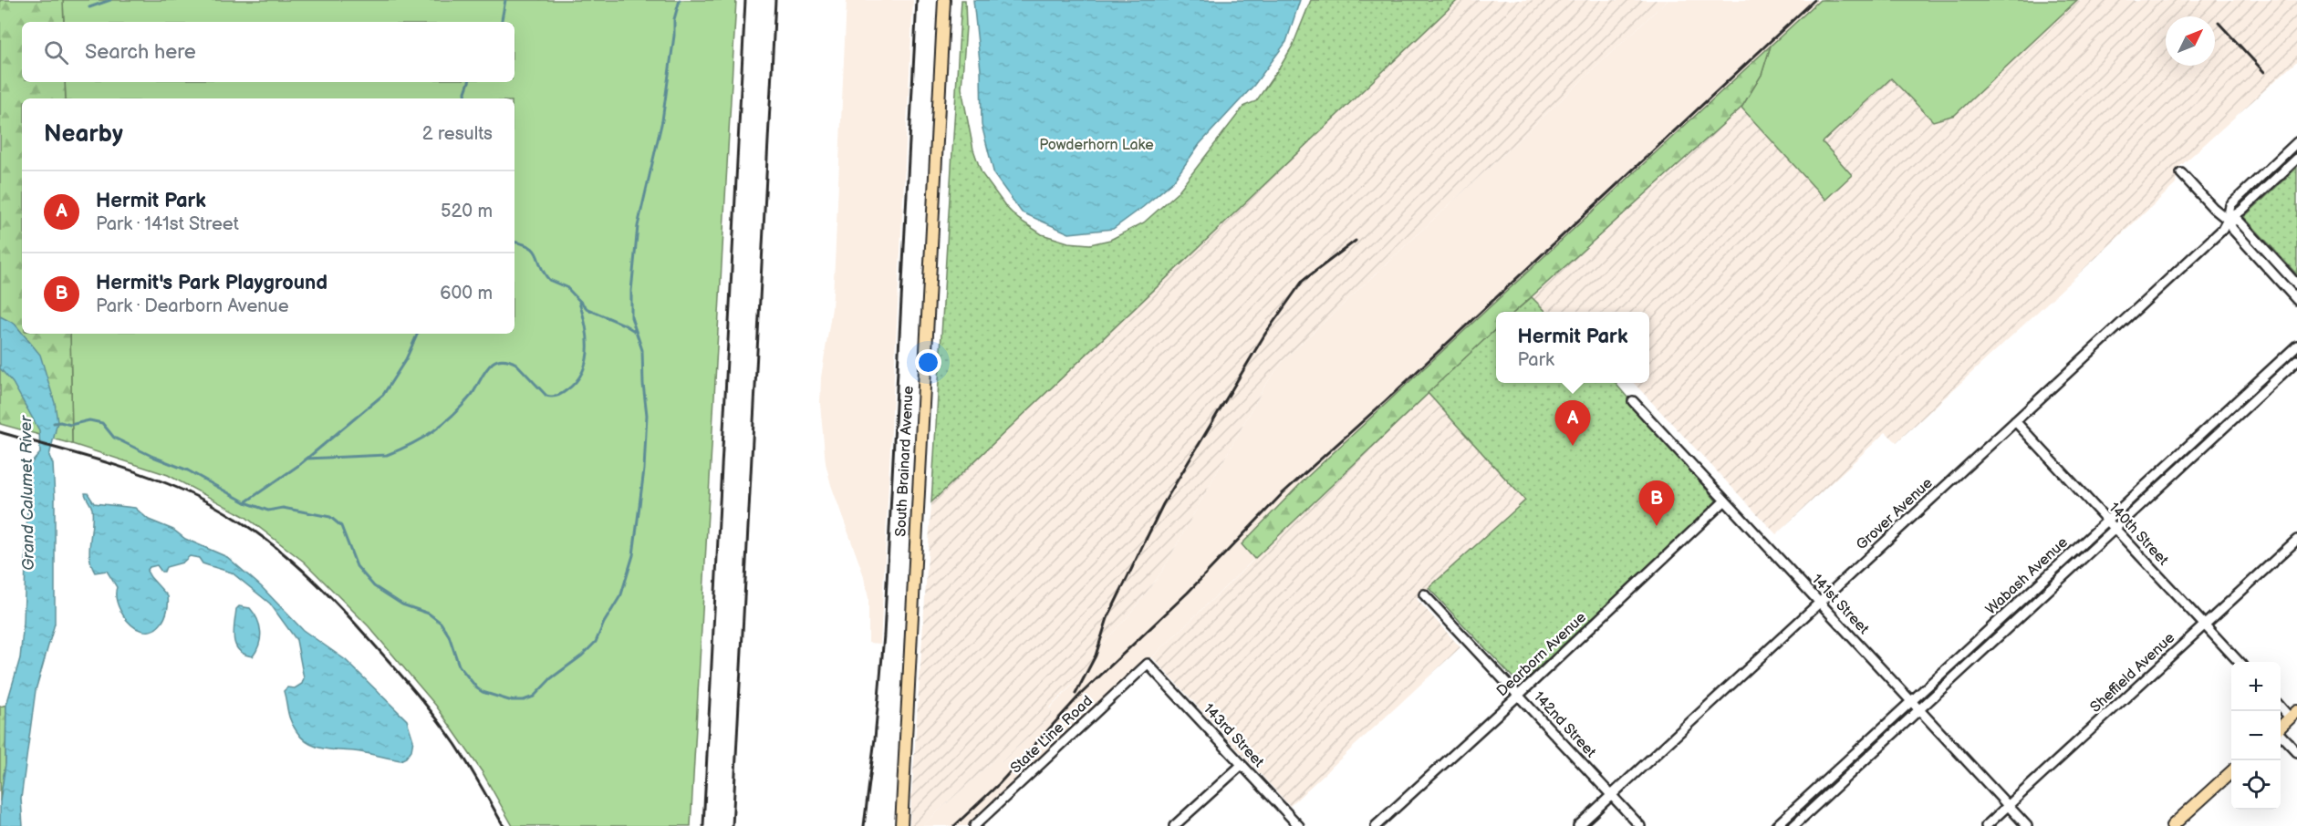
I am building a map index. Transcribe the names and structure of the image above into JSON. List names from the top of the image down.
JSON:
{
  "streets": {
    "main road": ["South Brainard Avenue"],
    "street": [
      "Grover Avenue",
      "140th Street",
      "Wabash Avenue",
      "141st Street",
      "Dearborn Avenue",
      "Sheffield Avenue",
      "142nd Street",
      "State Line Road",
      "143rd Street"
    ]
  },
  "crossings": [
    ["Grover Avenue", "140th Street"],
    ["Grover Avenue", "141st Street"],
    ["Grover Avenue", "142nd Street"],
    ["140th Street", "Wabash Avenue"],
    ["140th Street", "Sheffield Avenue"],
    ["Wabash Avenue", "141st Street"],
    ["141st Street", "Dearborn Avenue"],
    ["141st Street", "Sheffield Avenue"],
    ["Dearborn Avenue", "142nd Street"],
    ["State Line Road", "143rd Street"]
  ],
  "water": ["Grand Calumet River"],
  "parks": ["Powderhorn Lake"],
  "north": "top right",
  "page": {
    "search": "Search here",
    "heading": ["Nearby", "2 results"],
    "list": [
      {
        "mark": "A",
        "name": "Hermit Park",
        "note": "Park · 141st Street",
        "value": "520 m"
      },
      {
        "mark": "B",
        "name": "Hermit's Park Playground",
        "note": "Park · Dearborn Avenue",
        "value": "600 m"
      }
    ],
    "popup": ["Hermit Park", "Park"],
    "pins": ["A", "B"],
    "map_buttons": ["+", "−"]
  }
}
